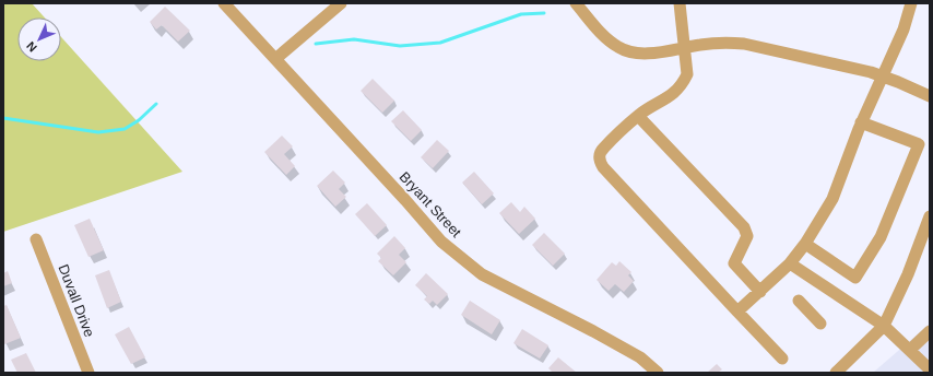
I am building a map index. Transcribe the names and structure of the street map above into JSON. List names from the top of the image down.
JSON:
{
  "streets": {
    "street": ["Bryant Street", "Duvall Drive"]
  },
  "north": "bottom left"
}
